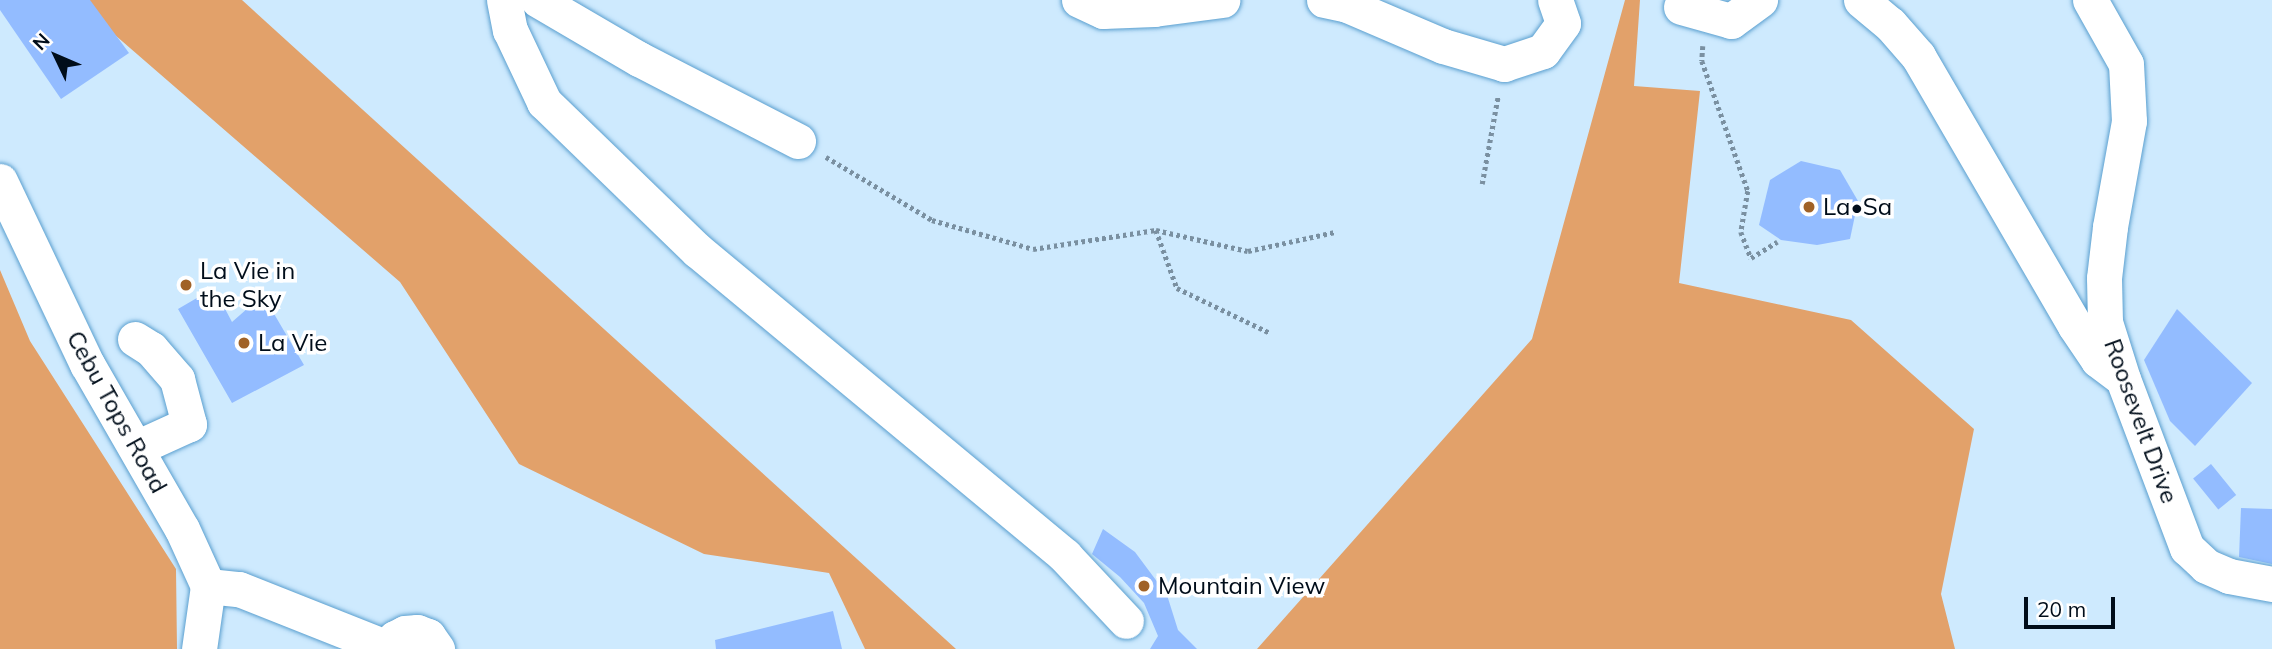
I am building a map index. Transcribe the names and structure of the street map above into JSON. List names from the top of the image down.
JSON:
{
  "streets": {
    "street": ["Cebu Tops Road", "Roosevelt Drive"]
  },
  "places": [
    "La•Sa",
    "La Vie in the Sky",
    "La Vie",
    "Mountain View"
  ],
  "scale_bar": "20 m",
  "north": "top left"
}
